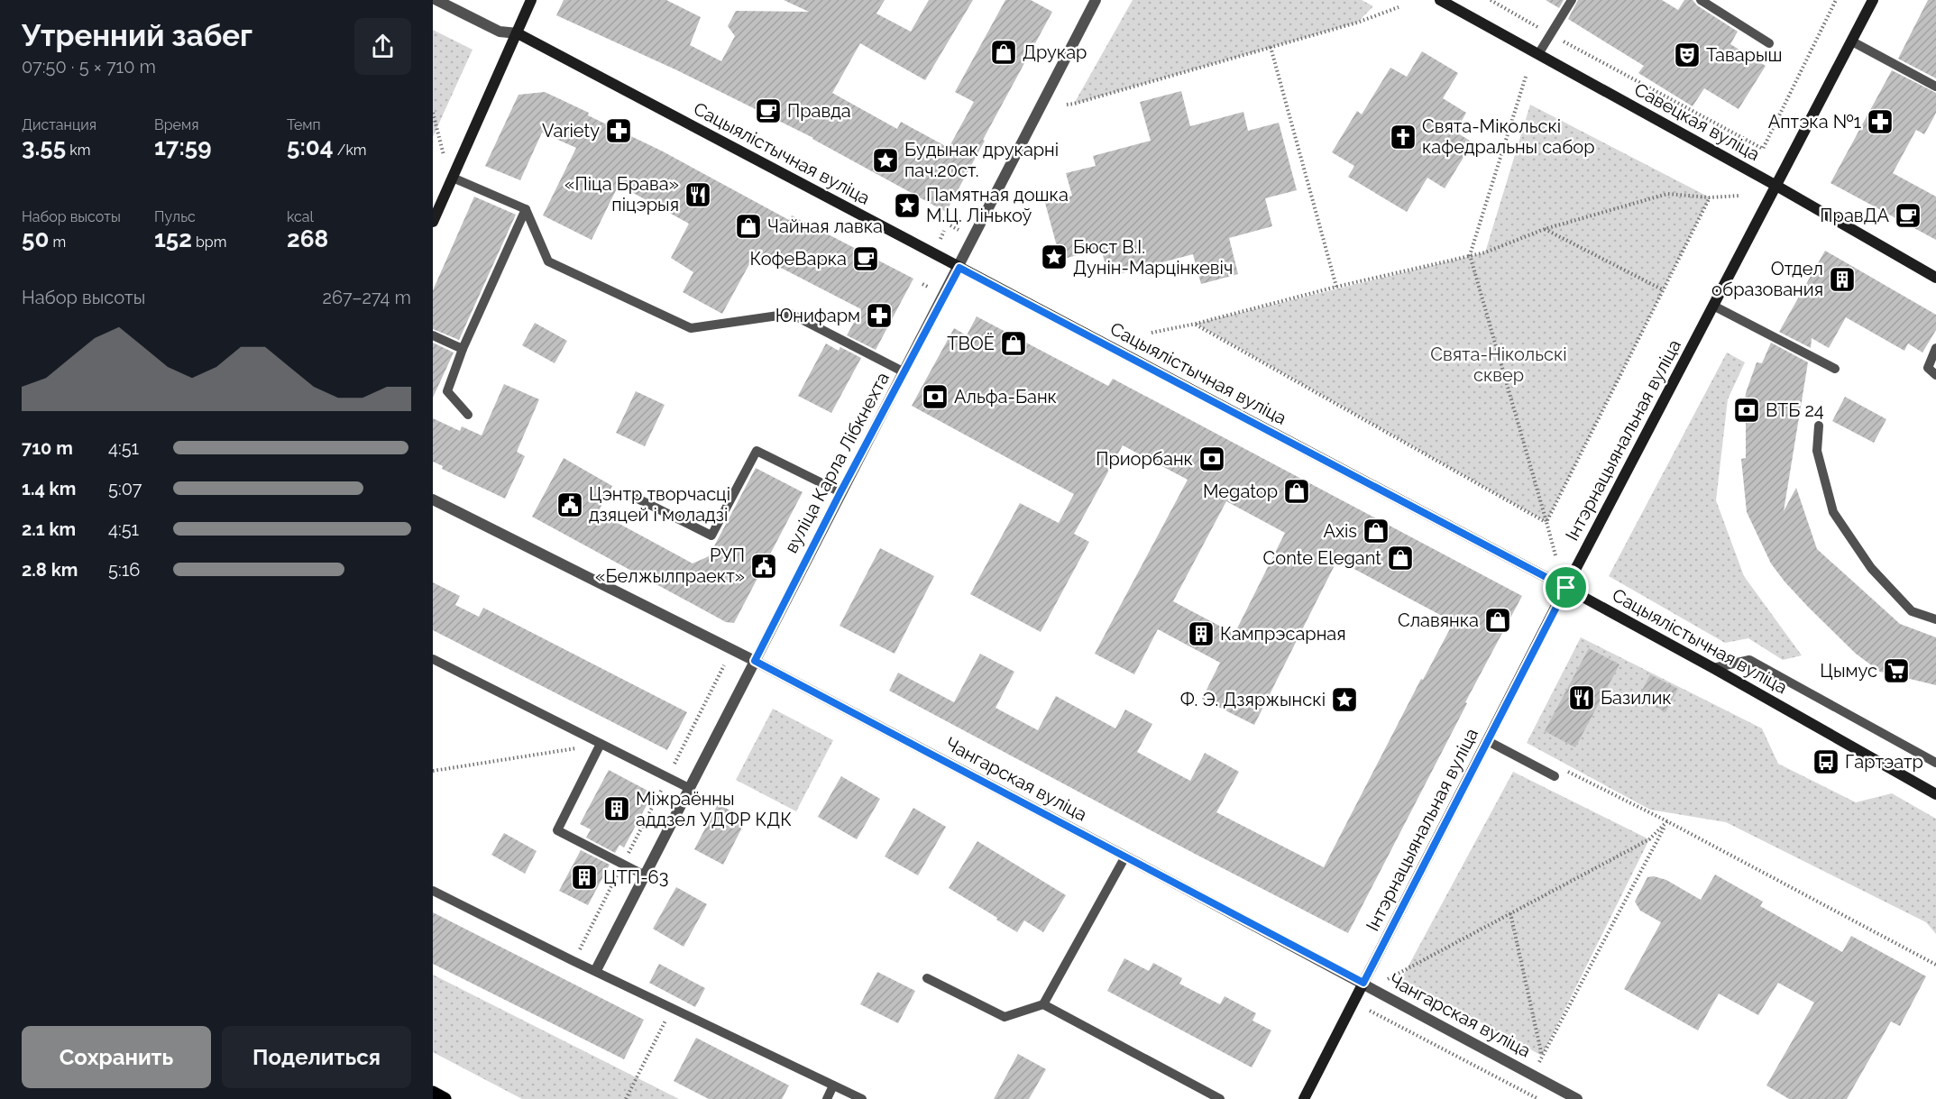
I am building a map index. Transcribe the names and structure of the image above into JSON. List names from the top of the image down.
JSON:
{
  "streets": {
    "street": [
      "Савецкая вуліца",
      "Сацыялістычная вуліца",
      "Інтэрнацыянальная вуліца",
      "вуліца Карла Лібкнехта",
      "Чангарская вуліца"
    ]
  },
  "crossings": [
    ["Савецкая вуліца", "Інтэрнацыянальная вуліца"],
    ["Сацыялістычная вуліца", "Інтэрнацыянальная вуліца"],
    ["Сацыялістычная вуліца", "вуліца Карла Лібкнехта"],
    ["Інтэрнацыянальная вуліца", "Чангарская вуліца"],
    ["вуліца Карла Лібкнехта", "Чангарская вуліца"]
  ],
  "parks": ["Свята-Нікольскі сквер"],
  "places": {
    "shop": [
      "Друкар",
      "Чайная лавка",
      "ТВОЁ",
      "Megatop",
      "Axis",
      "Conte Elegant",
      "Славянка"
    ],
    "theatre": ["Таварыш"],
    "cafe": ["Правда", "ПравДА", "КофеВарка"],
    "pharmacy": ["Аптэка №1", "Variety", "Юнифарм"],
    "church": ["Свята-Мікольскі кафедральны сабор"],
    "place": [
      "Будынак друкарні пач.20ст.",
      "Памятная дошка М.Ц. Лінькоў",
      "Бюст В.І. Дунін-Марцінкевіч",
      "Ф. Э. Дзяржынскі"
    ],
    "restaurant": ["«Піца Брава» піцэрыя", "Базилик"],
    "building": [
      "Отдел образования",
      "Кампрэсарная",
      "Міжраённы аддзел УДФР КДК",
      "ЦТП-63"
    ],
    "bank": ["Альфа-Банк", "ВТБ 24", "Приорбанк"],
    "public building": ["Цэнтр творчасці дзяцей і моладзі", "РУП «Белжылпраект»"],
    "supermarket": ["Цымус"],
    "bus stop": ["Гартэатр"]
  },
  "page": {
    "heading": ["Утренний забег", "07:50 · 5 × 710 m"],
    "stats": [
      ["Дистанция", "3.55 km"],
      ["Время", "17:59"],
      ["Темп", "5:04 /km"],
      ["Набор высоты", "50 m"],
      ["Пульс", "152 bpm"],
      ["kcal", "268"]
    ],
    "chart": ["Набор высоты", "267–274 m"],
    "list": [
      {
        "name": "710 m",
        "note": "4:51"
      },
      {
        "name": "1.4 km",
        "note": "5:07"
      },
      {
        "name": "2.1 km",
        "note": "4:51"
      },
      {
        "name": "2.8 km",
        "note": "5:16"
      }
    ],
    "buttons": ["Сохранить", "Поделиться"]
  }
}
